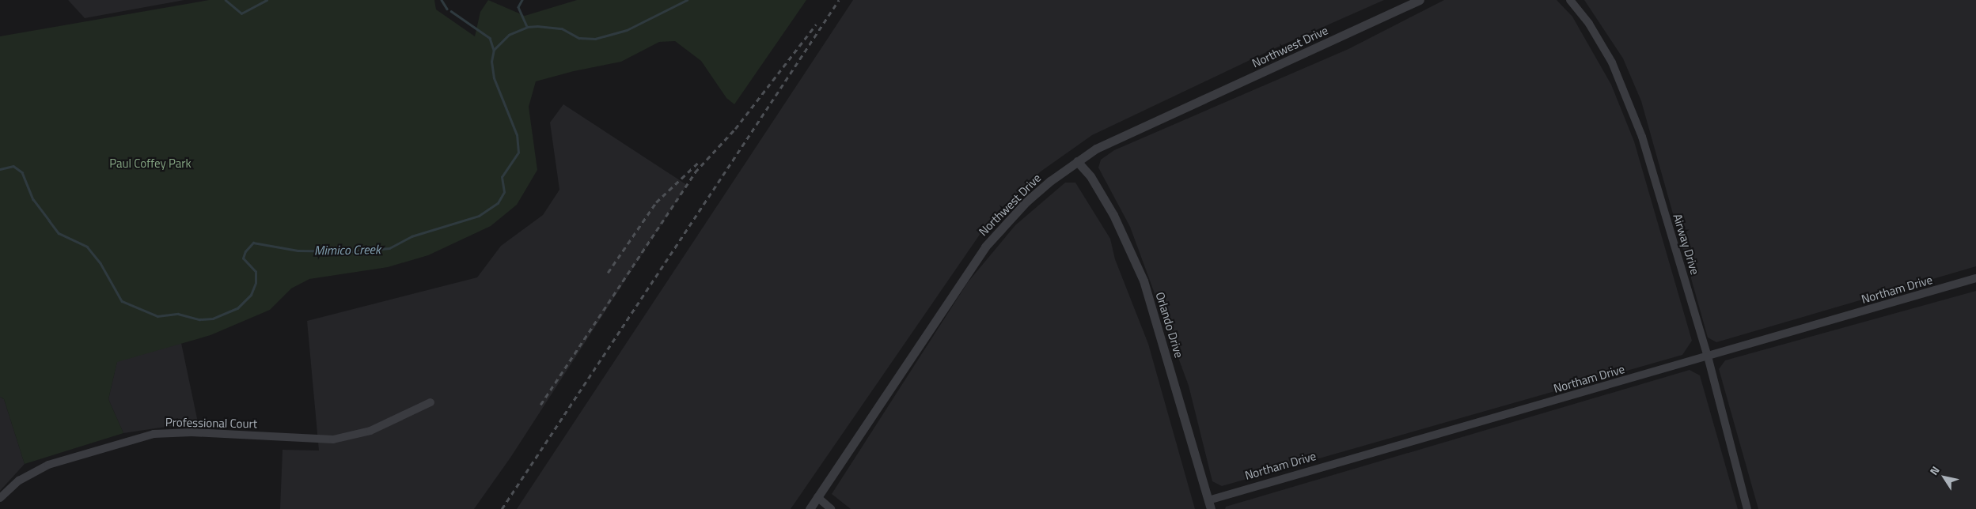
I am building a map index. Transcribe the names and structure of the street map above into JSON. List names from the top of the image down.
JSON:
{
  "streets": {
    "street": [
      "Northwest Drive",
      "Airway Drive",
      "Northam Drive",
      "Orlando Drive",
      "Professional Court"
    ]
  },
  "crossings": [
    ["Northwest Drive", "Orlando Drive"],
    ["Airway Drive", "Northam Drive"],
    ["Northam Drive", "Orlando Drive"]
  ],
  "water": ["Mimico Creek"],
  "parks": ["Paul Coffey Park"],
  "north": "top left"
}
